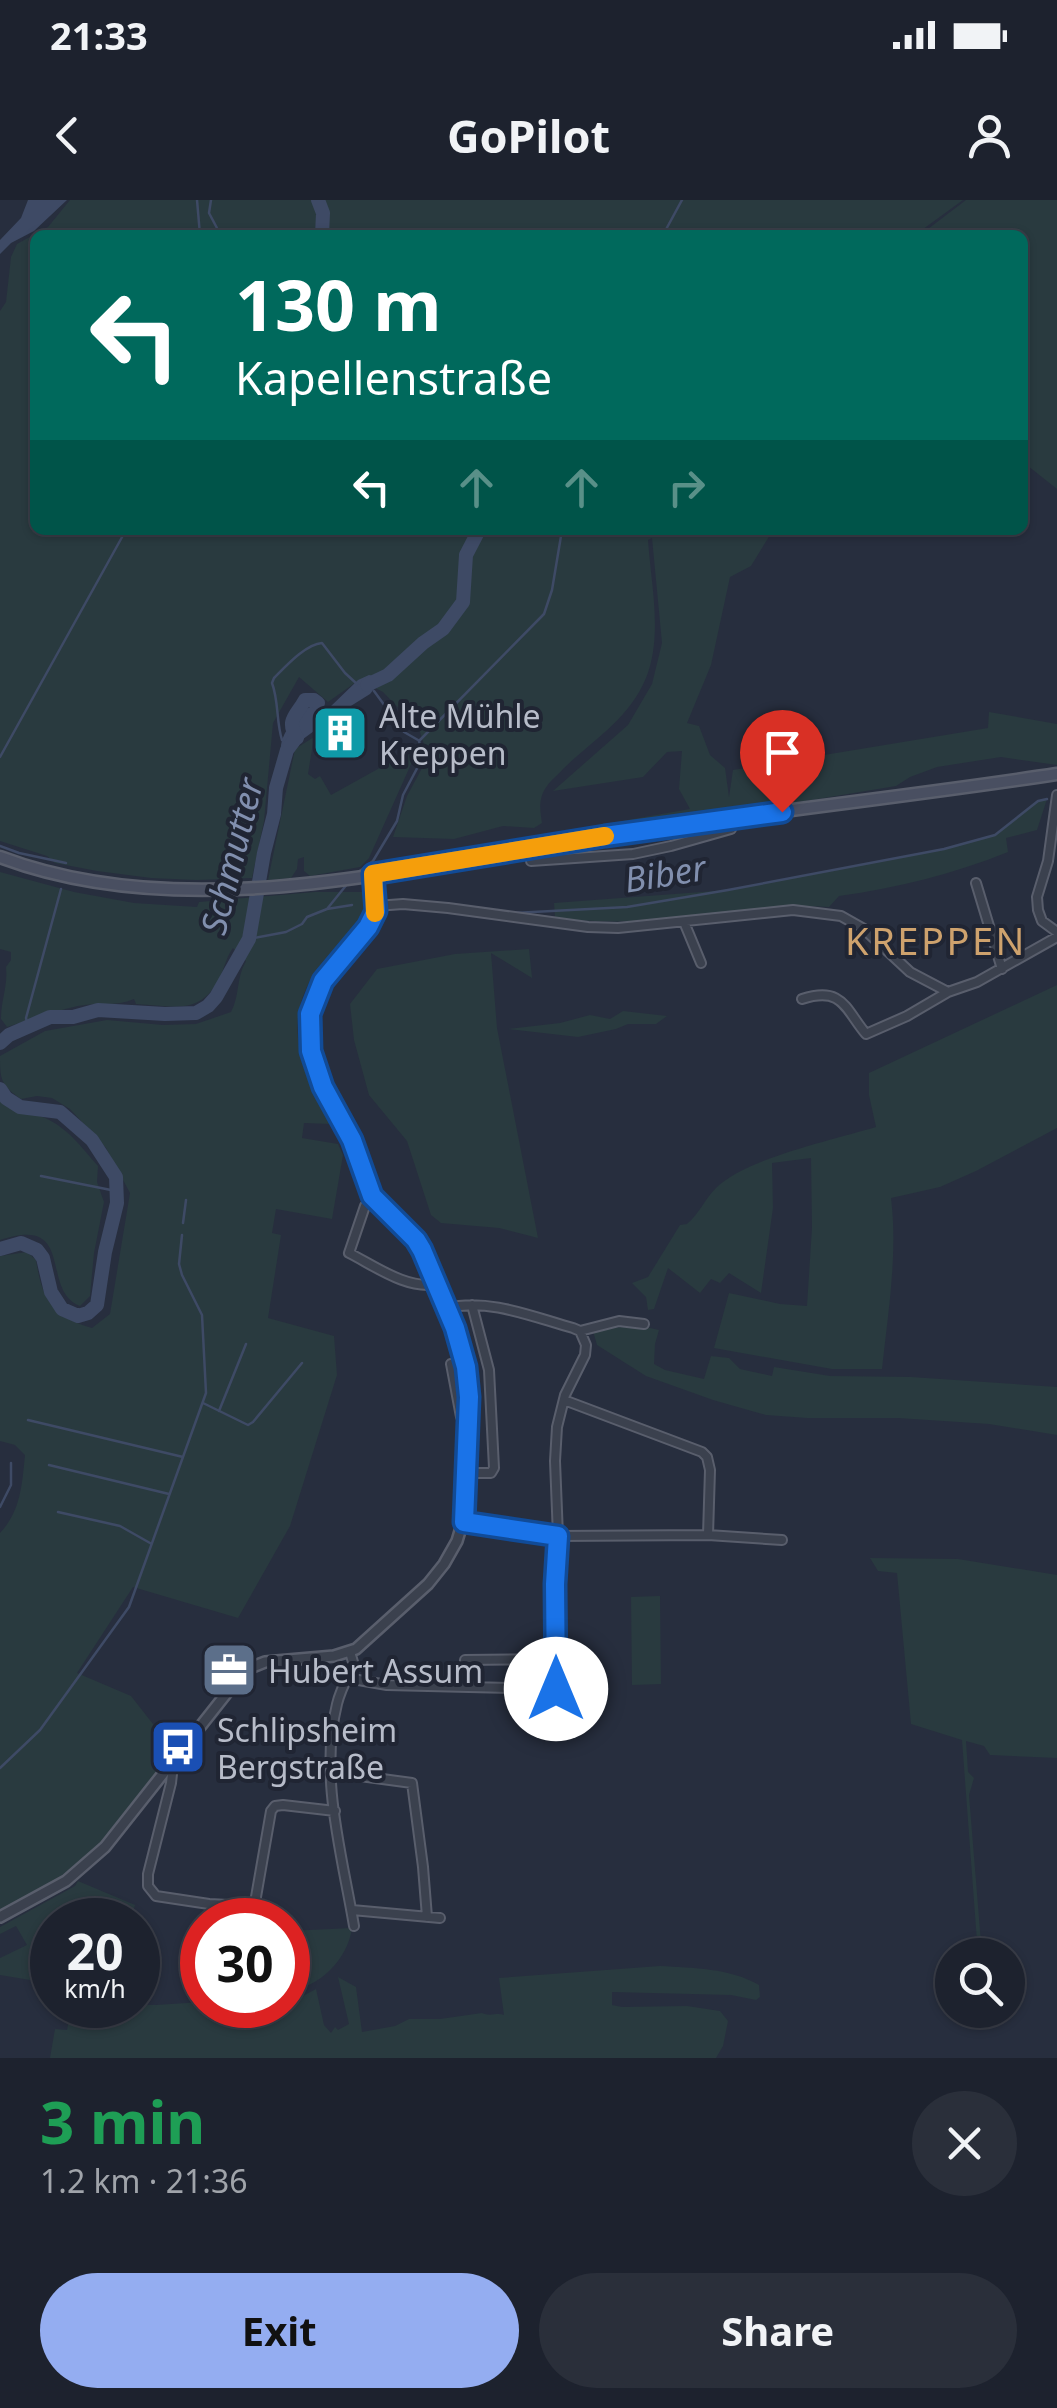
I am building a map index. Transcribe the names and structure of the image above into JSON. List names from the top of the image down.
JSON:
{
  "districts": ["KREPPEN"],
  "water": ["Schmutter", "Biber"],
  "places": {
    "building": ["Alte Mühle Kreppen"],
    "office": ["Hubert Assum"],
    "bus stop": ["Schlipsheim Bergstraße"]
  },
  "page": {
    "status": "21:33",
    "header": "GoPilot",
    "turn": ["130 m", "Kapellenstraße"],
    "speed": "20 km/h",
    "limit": "30",
    "heading": ["3 min", "1.2 km · 21:36"],
    "buttons": ["Exit", "Share"]
  }
}
